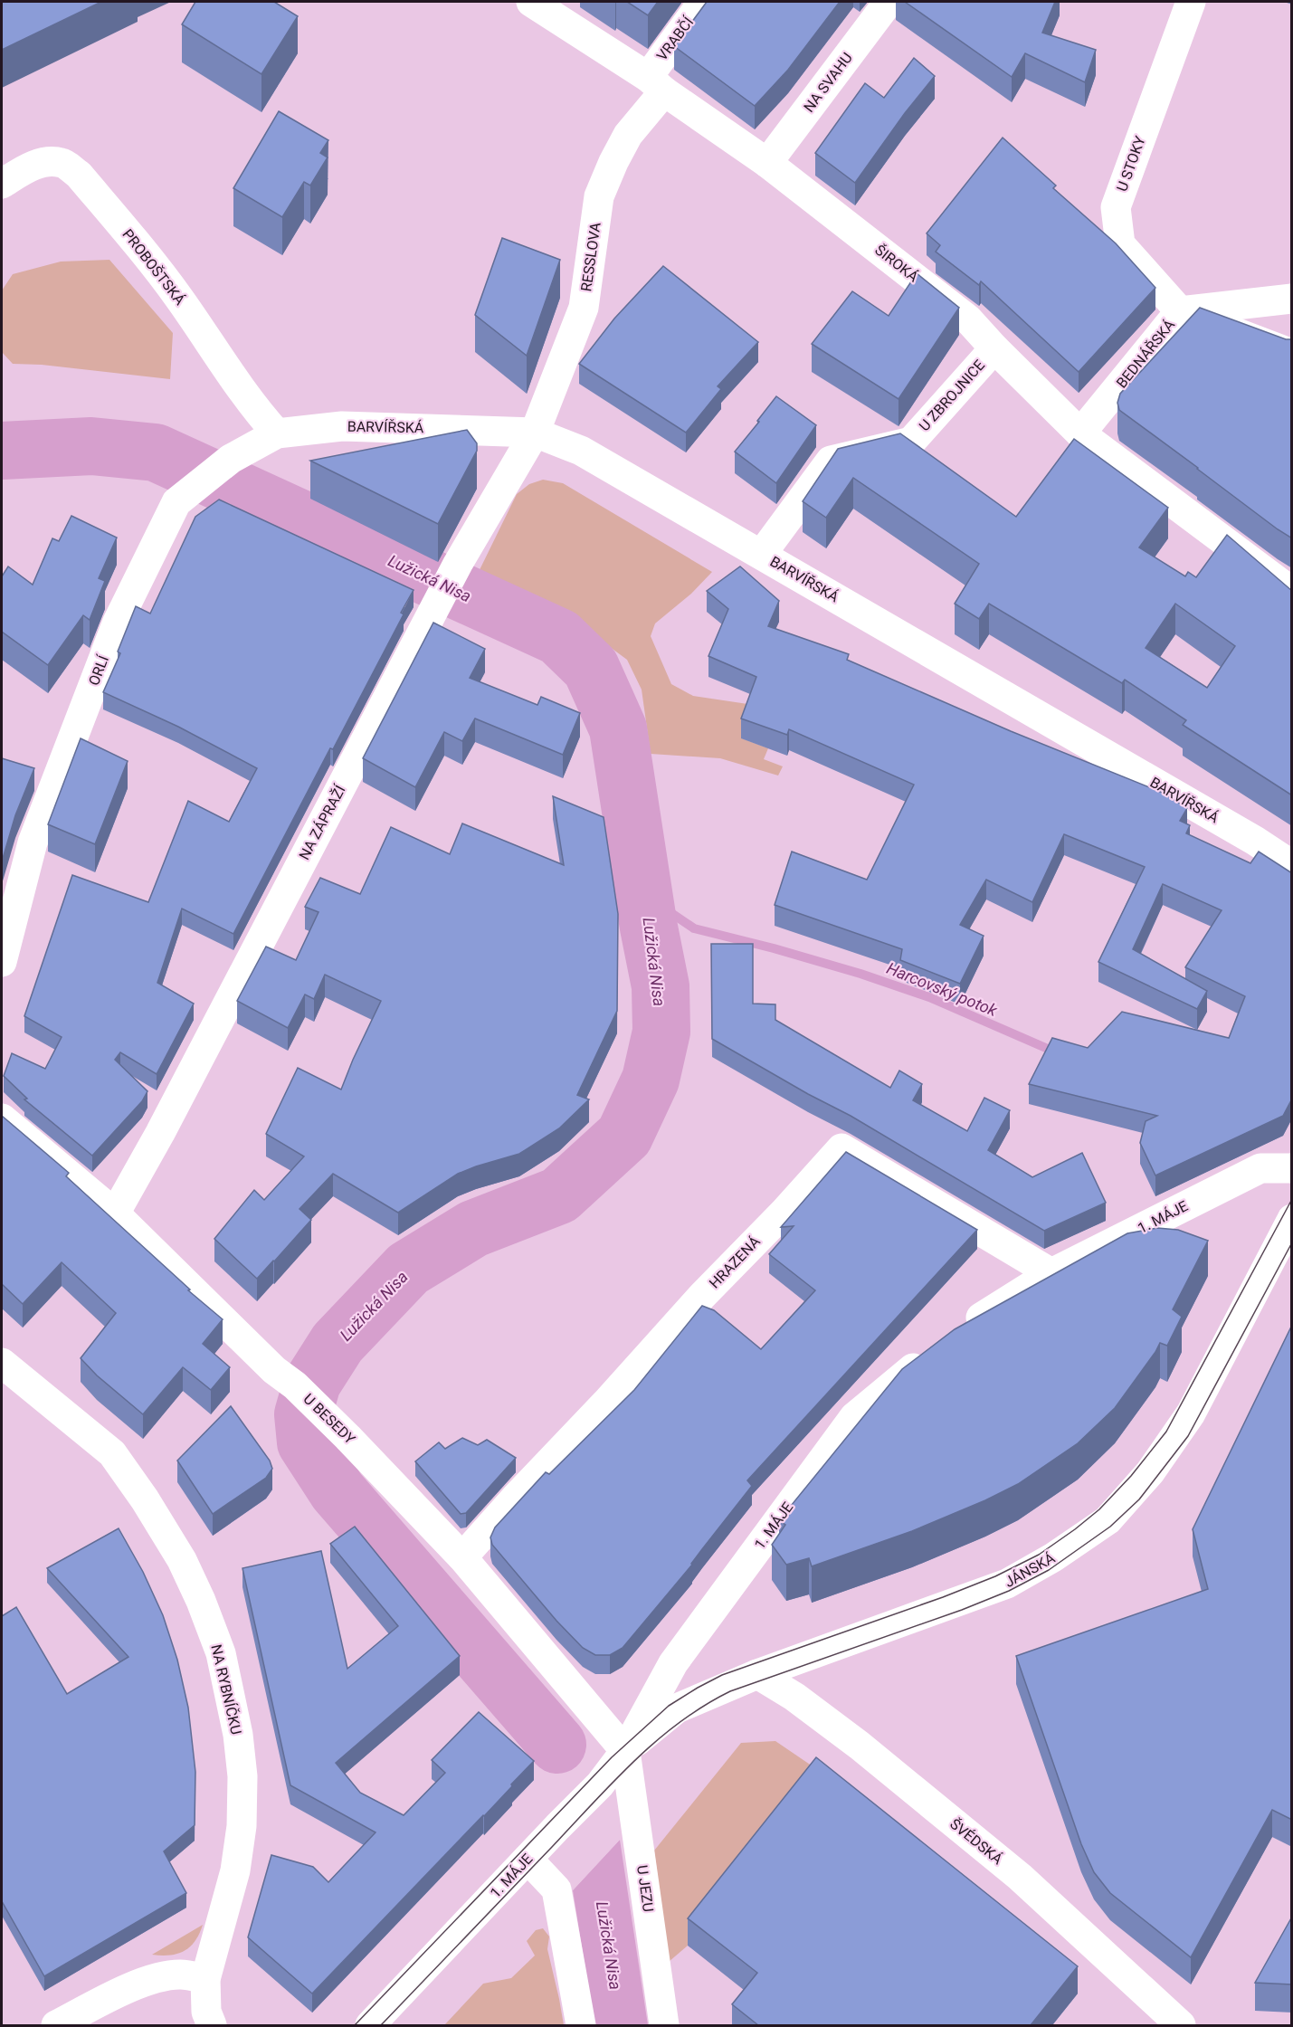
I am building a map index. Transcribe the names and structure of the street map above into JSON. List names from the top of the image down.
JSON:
{
  "streets": {
    "street": [
      "VRABČÍ",
      "NA SVAHU",
      "U STOKY",
      "RESSLOVA",
      "ŠIROKÁ",
      "PROBOŠTSKÁ",
      "BEDNÁŘSKÁ",
      "U ZBROJNICE",
      "BARVÍŘSKÁ",
      "ORLÍ",
      "NA ZÁPRAŽÍ",
      "1. MÁJE",
      "HRAZENÁ",
      "U BESEDY",
      "JÁNSKÁ",
      "NA RYBNÍČKU",
      "ŠVÉDSKÁ",
      "U JEZU"
    ]
  },
  "crossings": [
    ["VRABČÍ", "RESSLOVA"],
    ["VRABČÍ", "ŠIROKÁ"],
    ["NA SVAHU", "ŠIROKÁ"],
    ["U STOKY", "BEDNÁŘSKÁ"],
    ["RESSLOVA", "ŠIROKÁ"],
    ["RESSLOVA", "BARVÍŘSKÁ"],
    ["RESSLOVA", "NA ZÁPRAŽÍ"],
    ["ŠIROKÁ", "BEDNÁŘSKÁ"],
    ["ŠIROKÁ", "U ZBROJNICE"],
    ["PROBOŠTSKÁ", "BARVÍŘSKÁ"],
    ["PROBOŠTSKÁ", "ORLÍ"],
    ["U ZBROJNICE", "BARVÍŘSKÁ"],
    ["BARVÍŘSKÁ", "ORLÍ"],
    ["BARVÍŘSKÁ", "NA ZÁPRAŽÍ"],
    ["NA ZÁPRAŽÍ", "U BESEDY"],
    ["1. MÁJE", "HRAZENÁ"],
    ["1. MÁJE", "U BESEDY"],
    ["1. MÁJE", "JÁNSKÁ"],
    ["1. MÁJE", "U JEZU"],
    ["HRAZENÁ", "U BESEDY"],
    ["U BESEDY", "JÁNSKÁ"],
    ["U BESEDY", "U JEZU"],
    ["JÁNSKÁ", "ŠVÉDSKÁ"],
    ["JÁNSKÁ", "U JEZU"]
  ],
  "water": ["Lužická Nisa", "Harcovský potok"]
}
